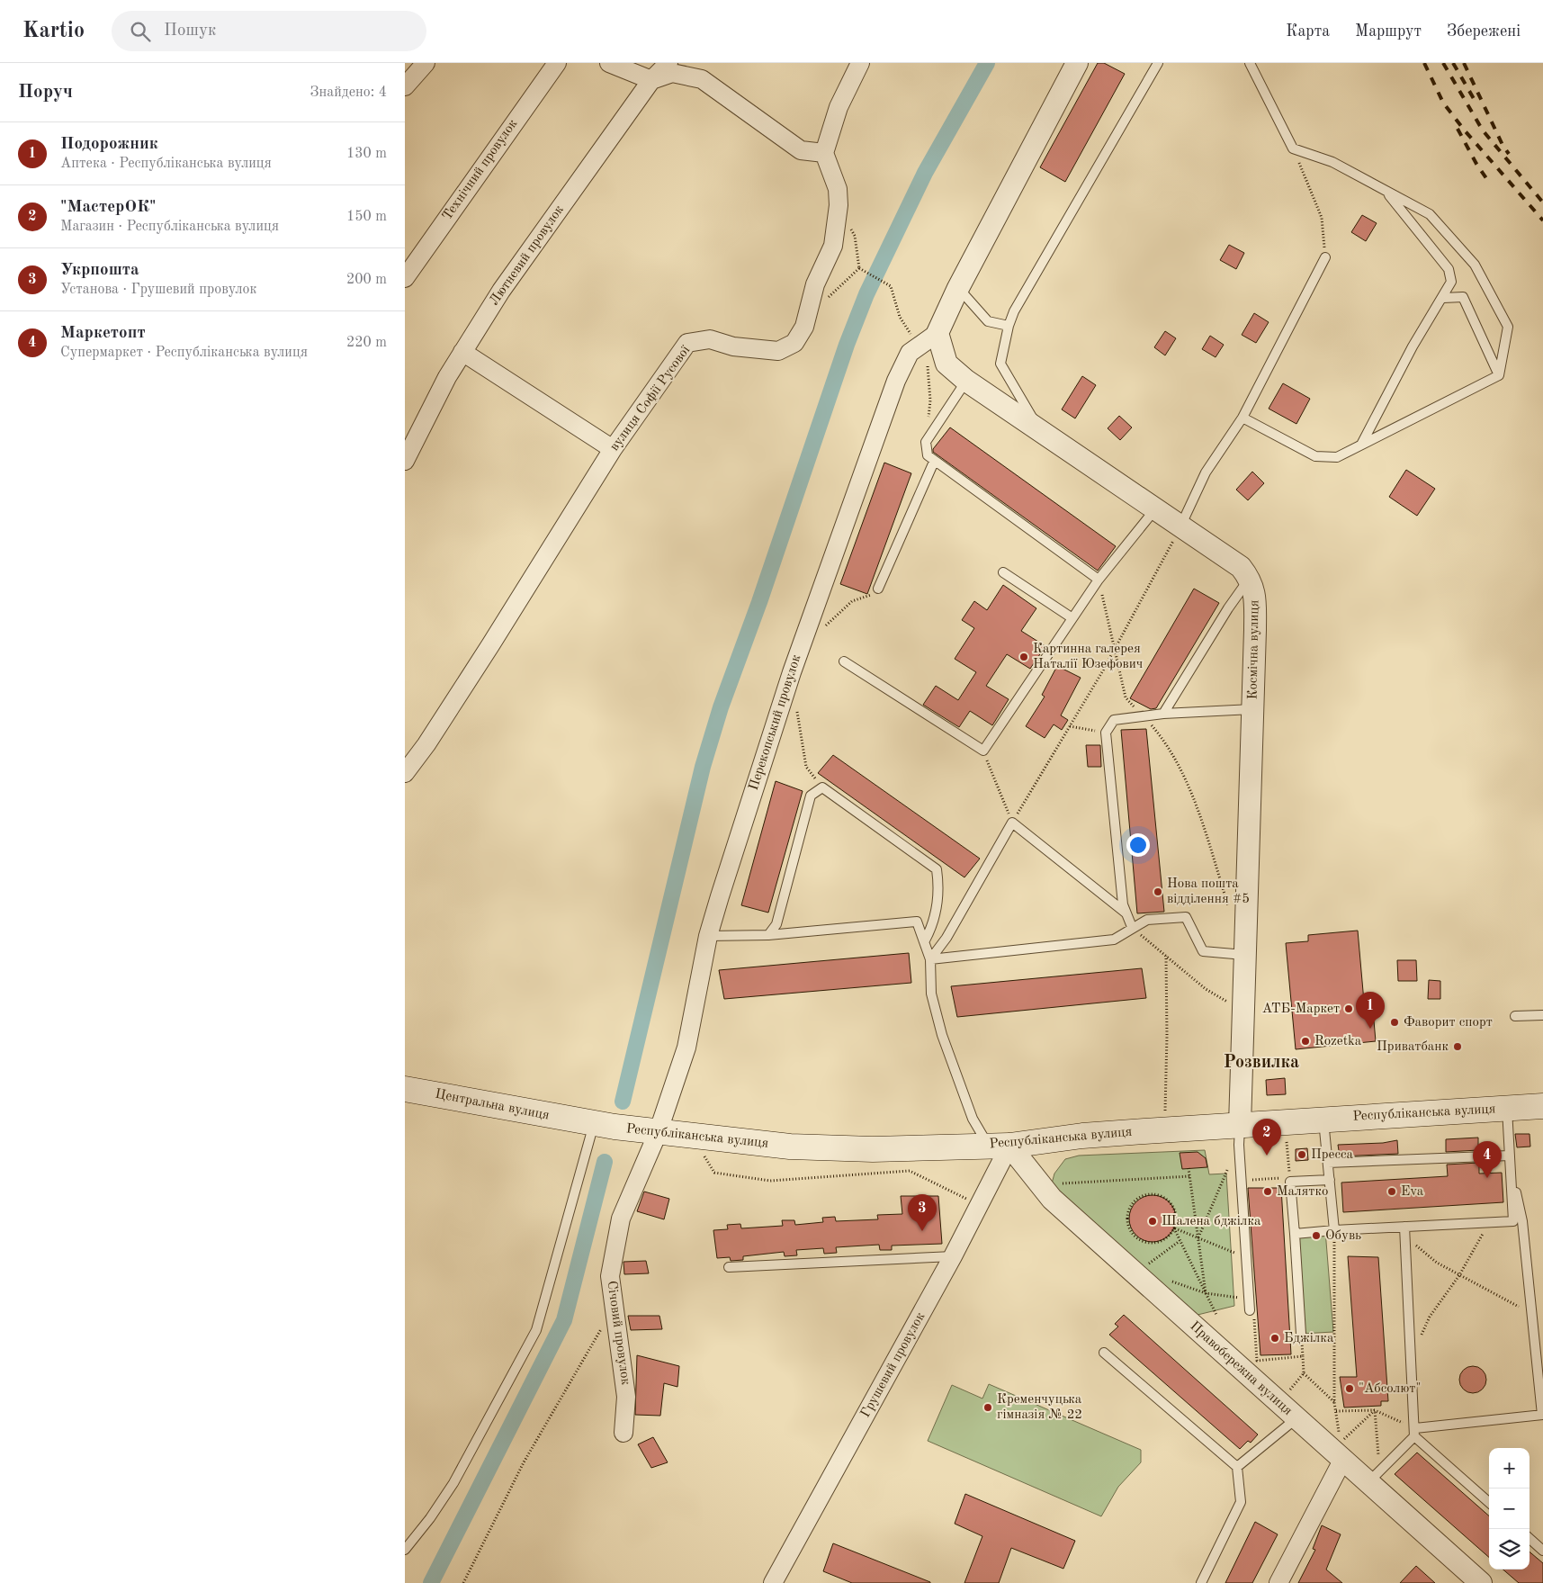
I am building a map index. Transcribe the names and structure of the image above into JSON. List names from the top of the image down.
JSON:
{
  "streets": {
    "main road": ["Центральна вулиця", "Республіканська вулиця"],
    "street": [
      "Технічний провулок",
      "Лютневий провулок",
      "вулиця Софії Русової",
      "Космічна вулиця",
      "Перекопський провулок",
      "Січовий провулок",
      "Грушевий провулок",
      "Правобережна вулиця"
    ]
  },
  "crossings": [
    ["Космічна вулиця", "Республіканська вулиця"],
    ["Перекопський провулок", "Республіканська вулиця"],
    ["Перекопський провулок", "Січовий провулок"],
    ["Центральна вулиця", "Республіканська вулиця"],
    ["Республіканська вулиця", "Січовий провулок"],
    ["Республіканська вулиця", "Грушевий провулок"],
    ["Республіканська вулиця", "Правобережна вулиця"],
    ["Грушевий провулок", "Правобережна вулиця"]
  ],
  "districts": ["Розвилка"],
  "places": [
    "Картинна галерея Наталії Юзефович",
    "Нова пошта відділення #5",
    "АТБ-Маркет",
    "Фаворит спорт",
    "Rozetka",
    "Приватбанк",
    "Пресса",
    "Малятко",
    "Eva",
    "Шалена бджілка",
    "Обувь",
    "Бджілка",
    "\"Абсолют\"",
    "Кременчуцька гімназія № 22"
  ],
  "page": {
    "header": "Kartio",
    "search": "Пошук",
    "nav": ["Карта", "Маршрут", "Збережені"],
    "heading": ["Поруч", "Знайдено: 4"],
    "list": [
      {
        "mark": "1",
        "name": "Подорожник",
        "note": "Аптека · Республіканська вулиця",
        "value": "130 m"
      },
      {
        "mark": "2",
        "name": "\"МастерОК\"",
        "note": "Магазин · Республіканська вулиця",
        "value": "150 m"
      },
      {
        "mark": "3",
        "name": "Укрпошта",
        "note": "Установа · Грушевий провулок",
        "value": "200 m"
      },
      {
        "mark": "4",
        "name": "Маркетопт",
        "note": "Супермаркет · Республіканська вулиця",
        "value": "220 m"
      }
    ],
    "pins": [
      "1",
      "2",
      "4",
      "3"
    ],
    "map_buttons": ["+", "−"]
  }
}
